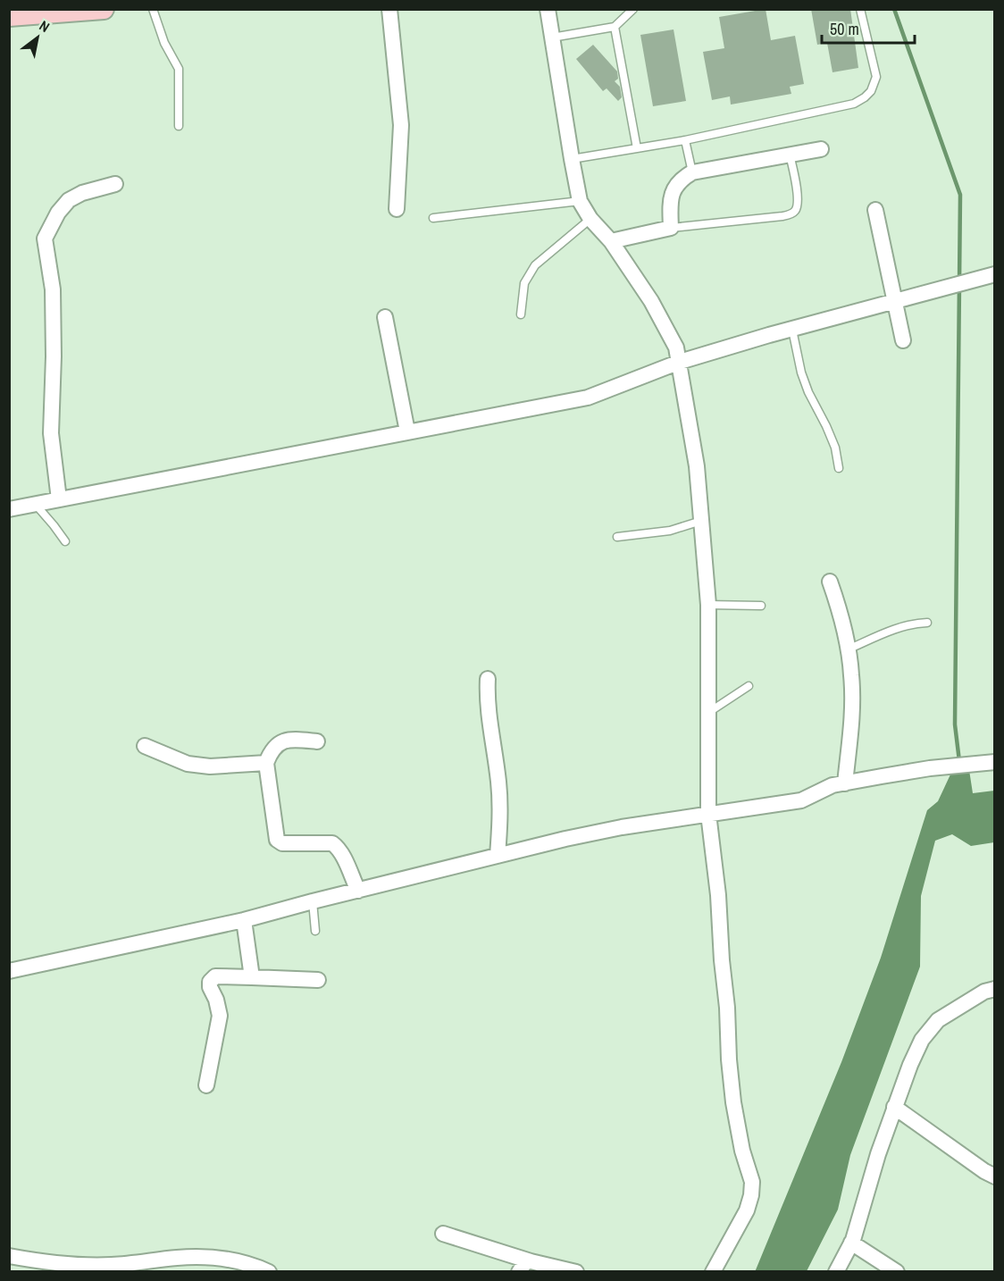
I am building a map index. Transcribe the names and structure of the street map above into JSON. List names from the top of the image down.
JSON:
{
  "scale_bar": "50 m",
  "north": "top right"
}
